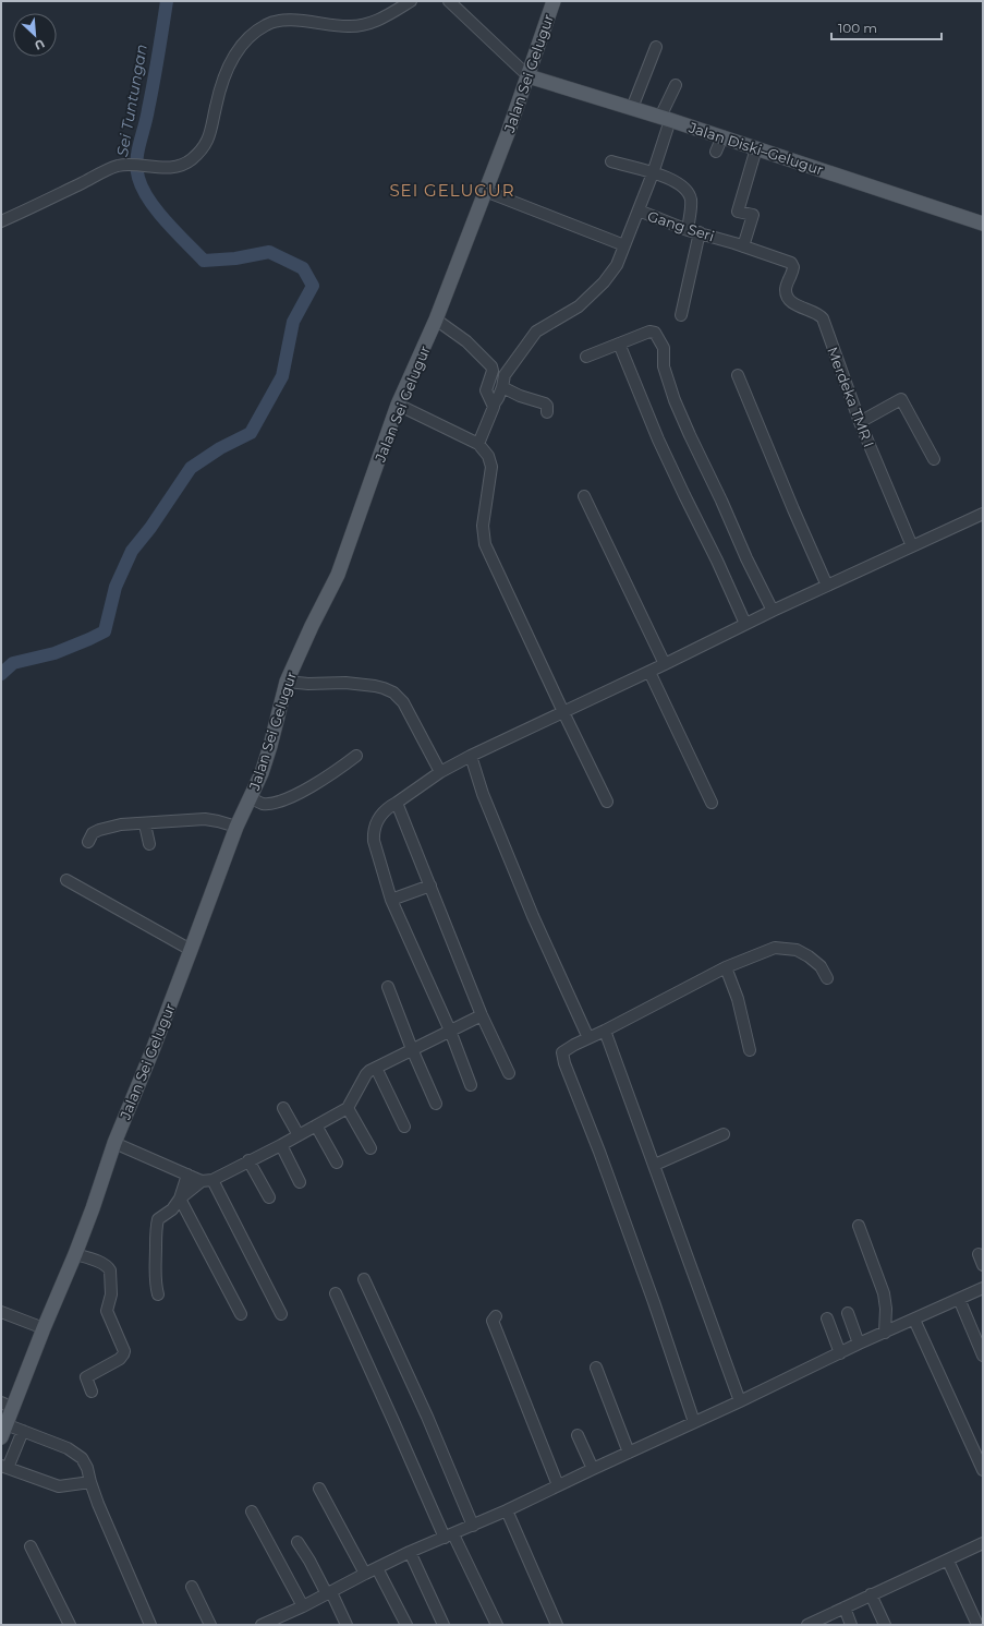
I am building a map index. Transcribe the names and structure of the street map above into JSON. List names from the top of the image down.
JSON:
{
  "streets": {
    "main road": ["Jalan Sei Gelugur", "Jalan Diski–Gelugur"],
    "street": ["Gang Seri", "Merdeka TMR I"]
  },
  "crossings": [
    ["Jalan Sei Gelugur", "Jalan Diski–Gelugur"],
    ["Jalan Diski–Gelugur", "Gang Seri"],
    ["Gang Seri", "Merdeka TMR I"]
  ],
  "districts": ["SEI GELUGUR"],
  "water": ["Sei Tuntungan"],
  "scale_bar": "100 m",
  "north": "bottom right"
}
